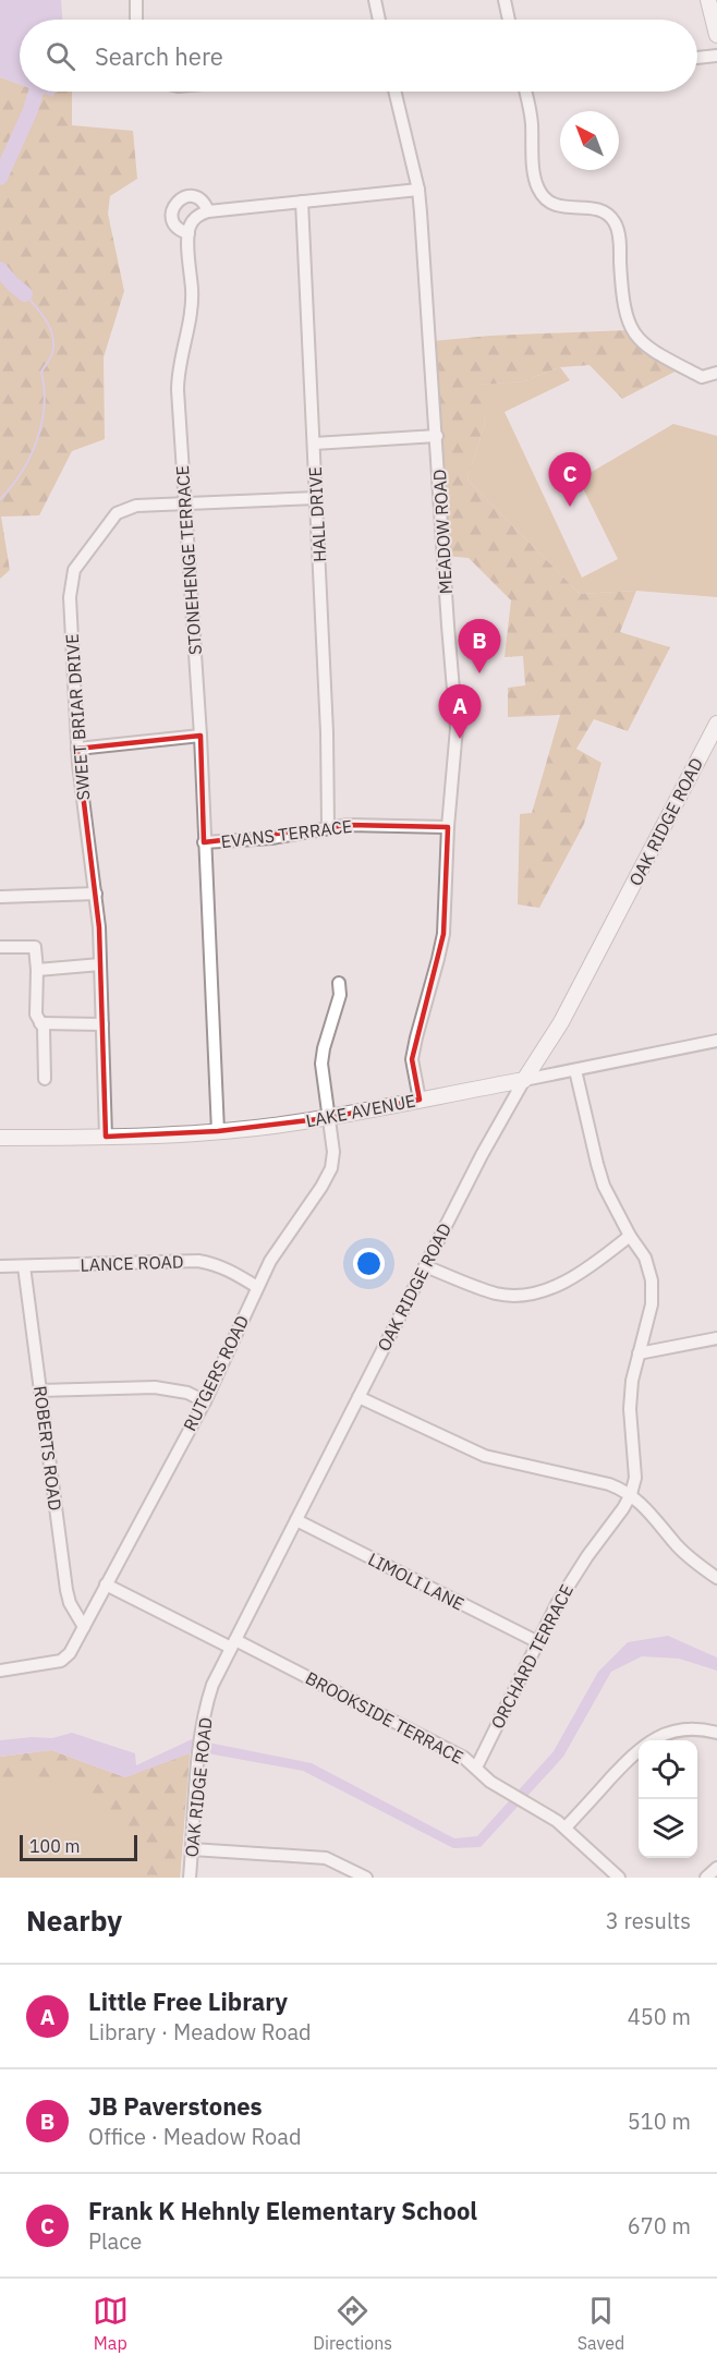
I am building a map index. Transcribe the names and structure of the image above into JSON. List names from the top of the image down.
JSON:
{
  "streets": {
    "main road": ["OAK RIDGE ROAD", "LAKE AVENUE"],
    "street": [
      "HALL DRIVE",
      "MEADOW ROAD",
      "STONEHENGE TERRACE",
      "SWEET BRIAR DRIVE",
      "EVANS TERRACE",
      "LANCE ROAD",
      "RUTGERS ROAD",
      "ROBERTS ROAD",
      "LIMOLI LANE",
      "ORCHARD TERRACE",
      "BROOKSIDE TERRACE"
    ]
  },
  "crossings": [
    ["HALL DRIVE", "SWEET BRIAR DRIVE"],
    ["HALL DRIVE", "EVANS TERRACE"],
    ["MEADOW ROAD", "EVANS TERRACE"],
    ["MEADOW ROAD", "LAKE AVENUE"],
    ["STONEHENGE TERRACE", "SWEET BRIAR DRIVE"],
    ["STONEHENGE TERRACE", "EVANS TERRACE"],
    ["STONEHENGE TERRACE", "LAKE AVENUE"],
    ["SWEET BRIAR DRIVE", "LAKE AVENUE"],
    ["OAK RIDGE ROAD", "LAKE AVENUE"],
    ["OAK RIDGE ROAD", "LIMOLI LANE"],
    ["OAK RIDGE ROAD", "BROOKSIDE TERRACE"],
    ["LAKE AVENUE", "RUTGERS ROAD"],
    ["LAKE AVENUE", "ORCHARD TERRACE"],
    ["LANCE ROAD", "RUTGERS ROAD"],
    ["LANCE ROAD", "ROBERTS ROAD"],
    ["RUTGERS ROAD", "ROBERTS ROAD"],
    ["RUTGERS ROAD", "BROOKSIDE TERRACE"],
    ["LIMOLI LANE", "ORCHARD TERRACE"],
    ["ORCHARD TERRACE", "BROOKSIDE TERRACE"]
  ],
  "scale_bar": "100 m",
  "north": "top left",
  "page": {
    "search": "Search here",
    "pins": ["C", "B", "A"],
    "scale": "100 m",
    "heading": ["Nearby", "3 results"],
    "list": [
      {
        "mark": "A",
        "name": "Little Free Library",
        "note": "Library · Meadow Road",
        "value": "450 m"
      },
      {
        "mark": "B",
        "name": "JB Paverstones",
        "note": "Office · Meadow Road",
        "value": "510 m"
      },
      {
        "mark": "C",
        "name": "Frank K Hehnly Elementary School",
        "note": "Place",
        "value": "670 m"
      }
    ],
    "nav": ["Map", "Directions", "Saved"]
  }
}
